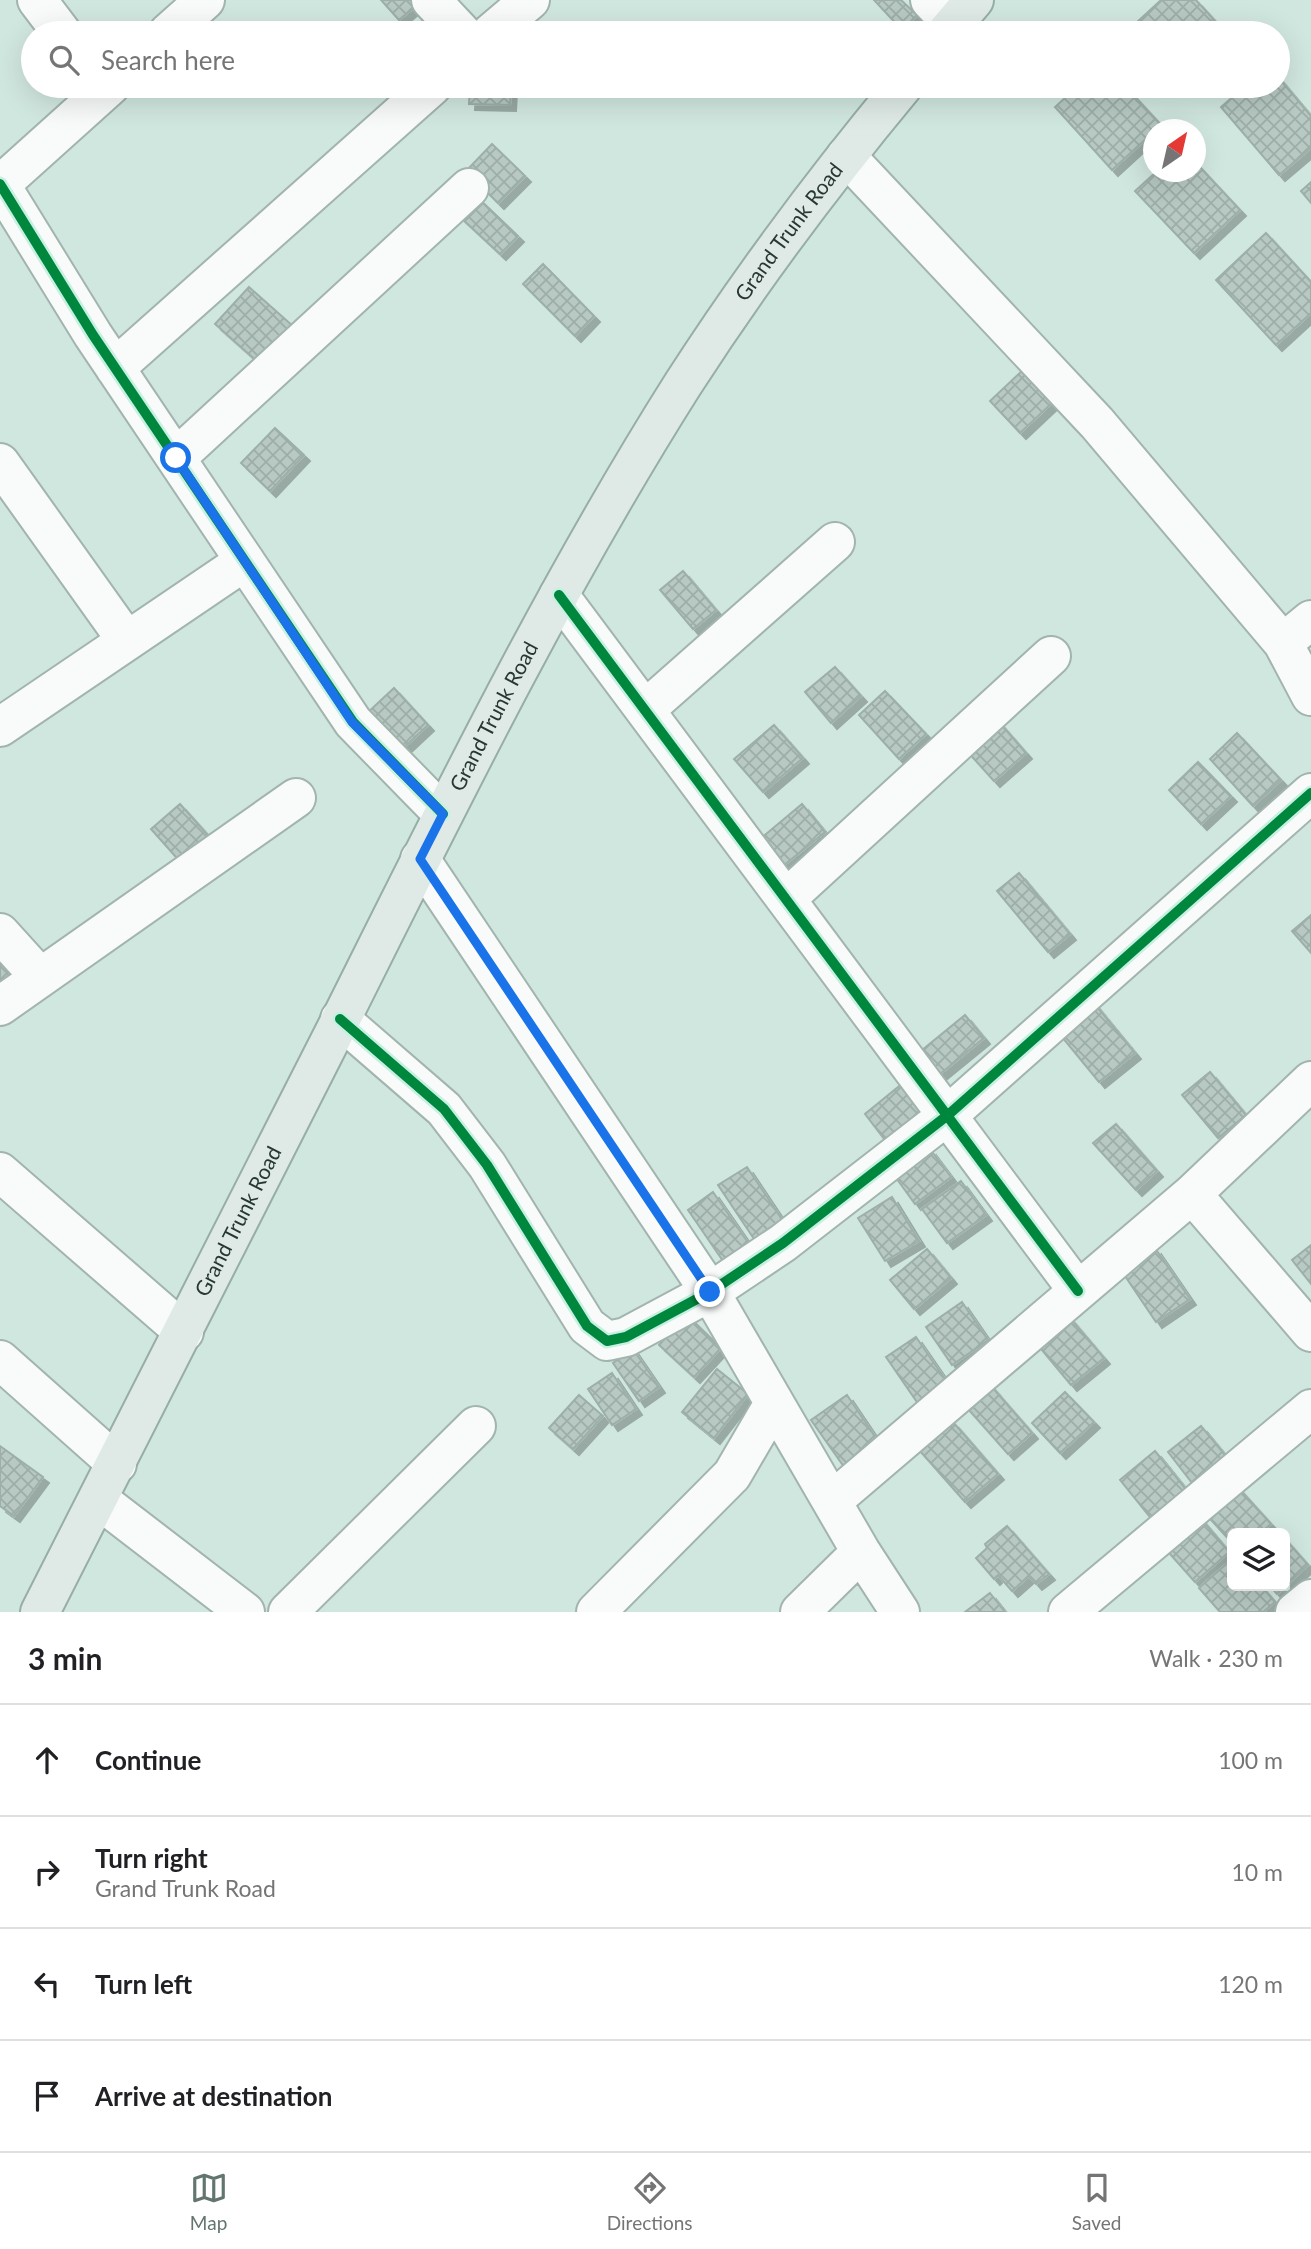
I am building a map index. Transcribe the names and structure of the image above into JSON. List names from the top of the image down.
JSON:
{
  "streets": {
    "main road": ["Grand Trunk Road"]
  },
  "north": "top right",
  "page": {
    "search": "Search here",
    "heading": ["3 min", "Walk · 230 m"],
    "list": [
      ["Continue", "100 m"],
      ["Turn right", "Grand Trunk Road", "10 m"],
      ["Turn left", "120 m"],
      "Arrive at destination"
    ],
    "nav": ["Map", "Directions", "Saved"]
  }
}
